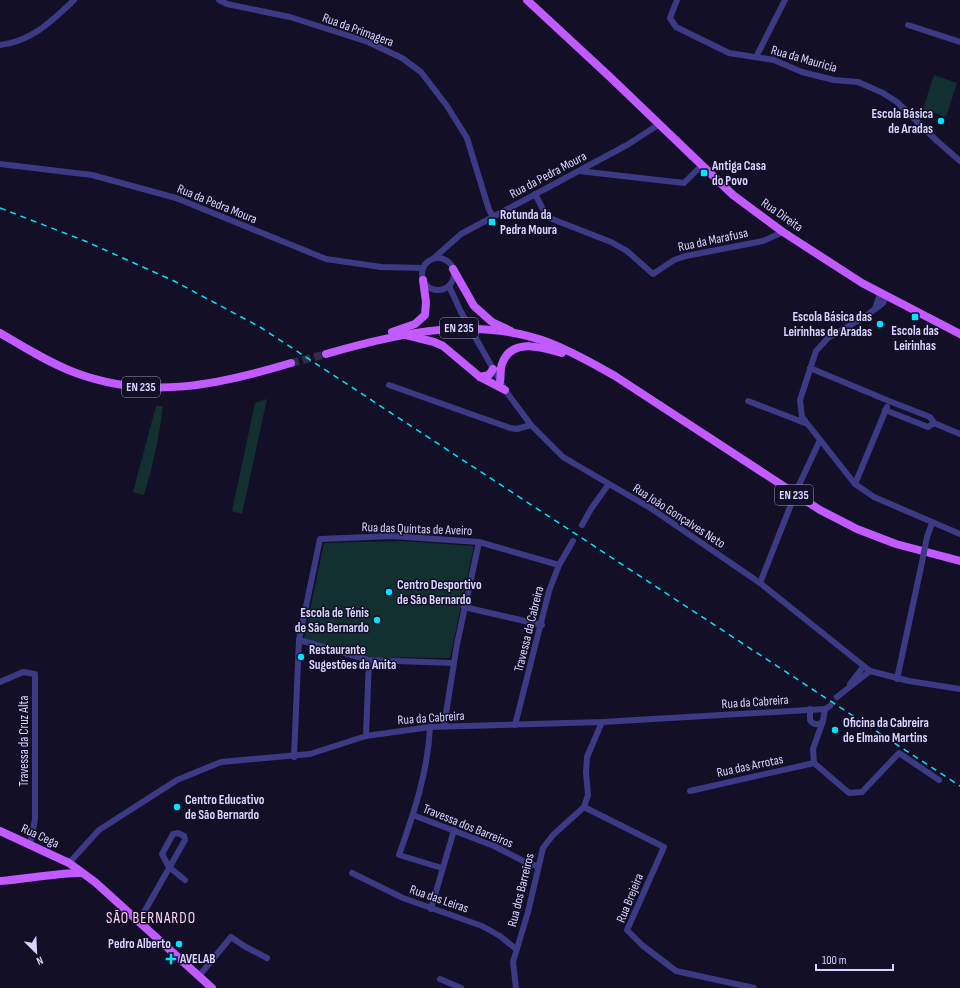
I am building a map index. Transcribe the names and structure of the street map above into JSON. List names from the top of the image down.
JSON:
{
  "streets": {
    "main road": ["Rua Direita", "EN 235", "Rua Cega"],
    "street": [
      "Rua da Primagera",
      "Rua da Mauricia",
      "Rua da Pedra Moura",
      "Rua da Marafusa",
      "Rua João Gonçalves Neto",
      "Rua das Quintas de Aveiro",
      "Travessa da Cabreira",
      "Rua da Cabreira",
      "Travessa da Cruz Alta",
      "Rua das Arrotas",
      "Travessa dos Barreiros",
      "Rua dos Barreiros",
      "Rua Brejeira",
      "Rua das Leiras"
    ]
  },
  "crossings": [
    ["Rua da Primagera", "Rua da Pedra Moura"],
    ["Rua da Pedra Moura", "Rua Direita"],
    ["Rua da Pedra Moura", "Rua da Marafusa"],
    ["Rua da Pedra Moura", "Rua João Gonçalves Neto"],
    ["Rua Direita", "Rua da Marafusa"],
    ["Rua das Quintas de Aveiro", "Travessa da Cabreira"],
    ["Travessa da Cabreira", "Rua da Cabreira"],
    ["Rua da Cabreira", "Rua Cega"],
    ["Travessa da Cruz Alta", "Rua Cega"],
    ["Travessa dos Barreiros", "Rua dos Barreiros"],
    ["Rua dos Barreiros", "Rua Brejeira"],
    ["Rua dos Barreiros", "Rua das Leiras"]
  ],
  "districts": ["SÃO BERNARDO"],
  "places": {
    "other": [
      "Escola Básica de Aradas",
      "Escola Básica das Leirinhas de Aradas",
      "Centro Desportivo de São Bernardo",
      "Escola de Ténis de São Bernardo",
      "Restaurante Sugestões da Anita",
      "Oficina da Cabreira de Elmano Martins",
      "Centro Educativo de São Bernardo",
      "Pedro Alberto"
    ],
    "transit": ["Antiga Casa do Povo", "Rotunda da Pedra Moura", "Escola das Leirinhas"],
    "health": ["AVELAB"]
  },
  "scale_bar": "100 m",
  "north": "bottom right"
}
